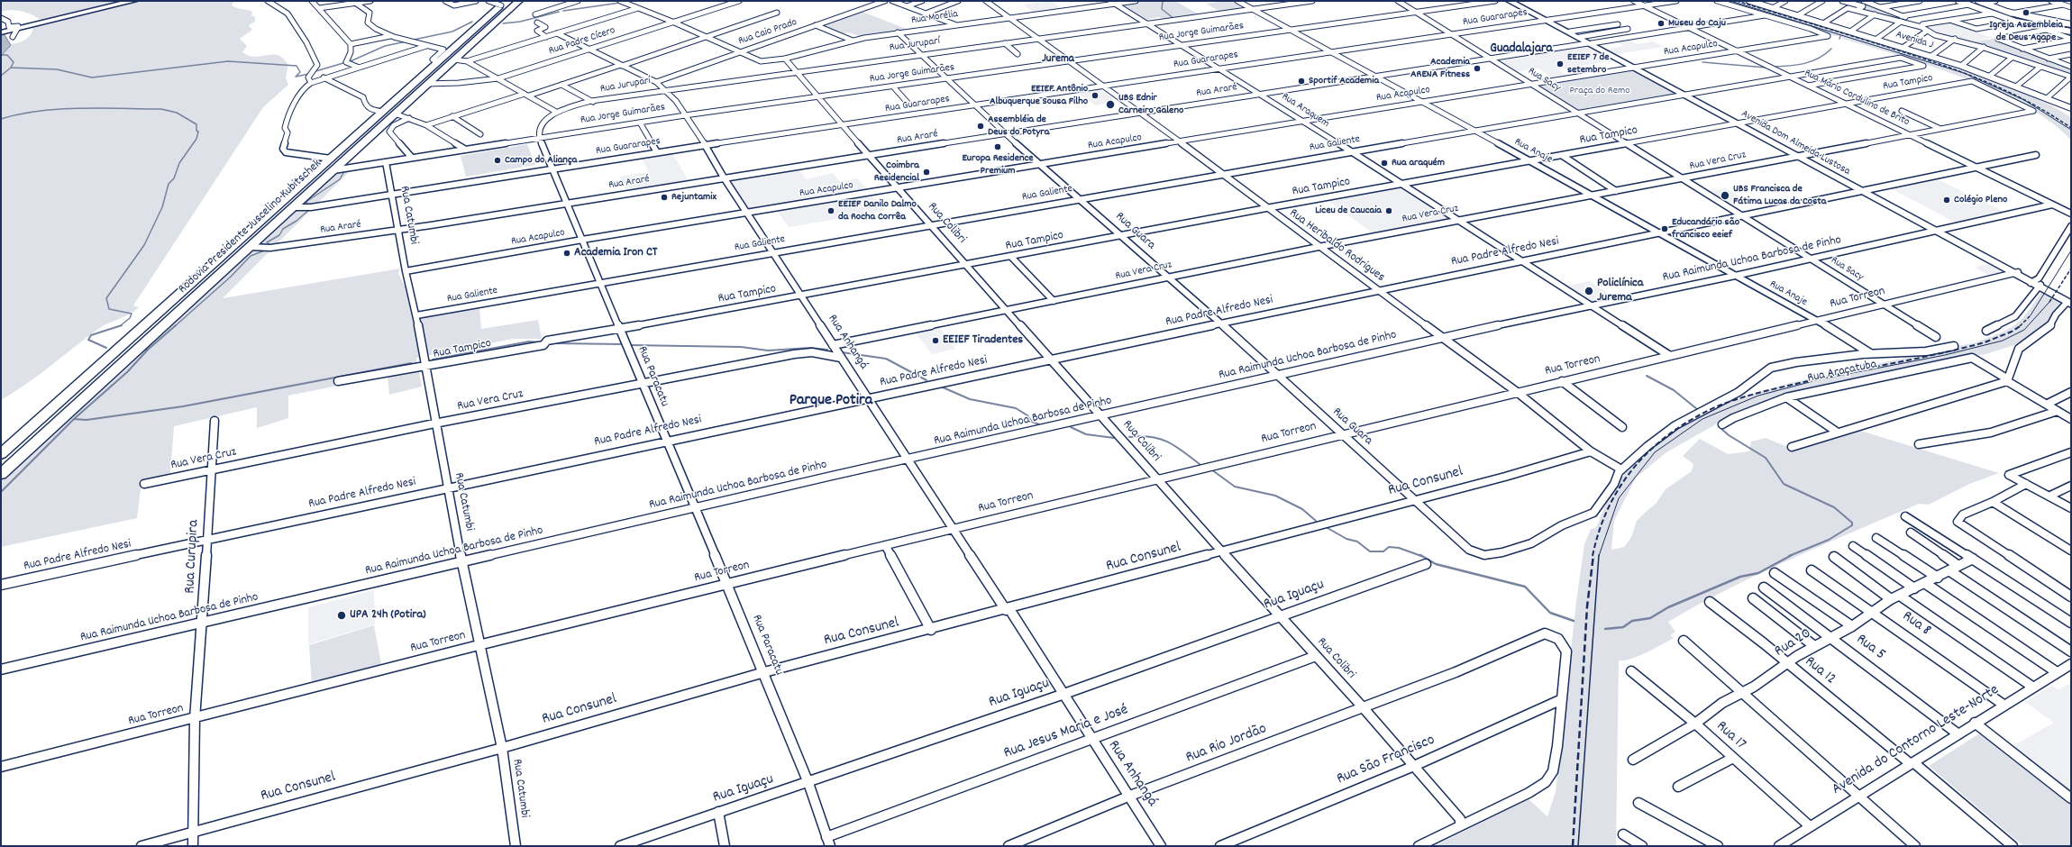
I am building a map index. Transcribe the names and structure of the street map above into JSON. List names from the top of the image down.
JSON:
{
  "streets": {
    "highway": ["Rodovia Presidente Juscelino Kubitschek"],
    "main road": ["Avenida Dom Almeida Lustosa"],
    "street": [
      "Rua Morélia",
      "Rua Guararapes",
      "Rua Caio Prado",
      "Rua Jorge Guimarães",
      "Avenida J",
      "Rua Padre Cícero",
      "Rua Juruparí",
      "Rua Acapulco",
      "Rua Sacy",
      "Rua Tampico",
      "Rua Araré",
      "Rua Mário Cordulino de Brito",
      "Rua Araquem",
      "Rua Galiente",
      "Rua Anaje",
      "Rua Vera Cruz",
      "Rua Catumbi",
      "Rua Colibri",
      "Rua Guara",
      "Rua Heribaldo Rodrigues",
      "Rua Padre Alfredo Nesi",
      "Rua Raimunda Uchoa Barbosa de Pinho",
      "Rua Torreon",
      "Rua Anhangá",
      "Rua Araçatuba",
      "Rua Paracatu",
      "Rua Consunel",
      "Rua Curupira",
      "Rua Iguaçu",
      "Rua 8",
      "Rua 20",
      "Rua 5",
      "Rua 12",
      "Rua Jesus Maria e José",
      "Rua 17",
      "Avenida do Contorno Leste-Norte",
      "Rua Rio Jordão",
      "Rua São Francisco"
    ]
  },
  "crossings": [
    ["Rua Morélia", "Rua Caio Prado"],
    ["Rua Morélia", "Rua Padre Cícero"],
    ["Rua Morélia", "Rua Araquem"],
    ["Rua Morélia", "Rua Colibri"],
    ["Rua Morélia", "Rua Guara"],
    ["Rua Morélia", "Rua Heribaldo Rodrigues"],
    ["Rua Guararapes", "Rua Sacy"],
    ["Rua Guararapes", "Rua Mário Cordulino de Brito"],
    ["Rua Guararapes", "Rua Araquem"],
    ["Rua Guararapes", "Avenida Dom Almeida Lustosa"],
    ["Rua Guararapes", "Rua Anaje"],
    ["Rua Guararapes", "Rua Catumbi"],
    ["Rua Guararapes", "Rua Colibri"],
    ["Rua Guararapes", "Rodovia Presidente Juscelino Kubitschek"],
    ["Rua Guararapes", "Rua Guara"],
    ["Rua Guararapes", "Rua Heribaldo Rodrigues"],
    ["Rua Guararapes", "Rua Anhangá"],
    ["Rua Guararapes", "Rua Paracatu"],
    ["Rua Caio Prado", "Rua Anhangá"],
    ["Rua Jorge Guimarães", "Rua Juruparí"],
    ["Rua Jorge Guimarães", "Rua Sacy"],
    ["Rua Jorge Guimarães", "Rua Araquem"],
    ["Rua Jorge Guimarães", "Rua Anaje"],
    ["Rua Jorge Guimarães", "Rua Catumbi"],
    ["Rua Jorge Guimarães", "Rua Colibri"],
    ["Rua Jorge Guimarães", "Rodovia Presidente Juscelino Kubitschek"],
    ["Rua Jorge Guimarães", "Rua Guara"],
    ["Rua Jorge Guimarães", "Rua Heribaldo Rodrigues"],
    ["Rua Jorge Guimarães", "Rua Anhangá"],
    ["Rua Jorge Guimarães", "Rua Paracatu"],
    ["Rua Padre Cícero", "Rodovia Presidente Juscelino Kubitschek"],
    ["Rua Padre Cícero", "Rua Anhangá"],
    ["Rua Juruparí", "Rua Araquem"],
    ["Rua Juruparí", "Rua Anaje"],
    ["Rua Juruparí", "Rua Colibri"],
    ["Rua Juruparí", "Rua Guara"],
    ["Rua Juruparí", "Rua Heribaldo Rodrigues"],
    ["Rua Juruparí", "Rua Anhangá"],
    ["Rua Juruparí", "Rua Paracatu"],
    ["Rua Acapulco", "Rua Sacy"],
    ["Rua Acapulco", "Rua Araré"],
    ["Rua Acapulco", "Rua Mário Cordulino de Brito"],
    ["Rua Acapulco", "Rua Araquem"],
    ["Rua Acapulco", "Avenida Dom Almeida Lustosa"],
    ["Rua Acapulco", "Rua Anaje"],
    ["Rua Acapulco", "Rua Catumbi"],
    ["Rua Acapulco", "Rua Colibri"],
    ["Rua Acapulco", "Rua Guara"],
    ["Rua Acapulco", "Rua Heribaldo Rodrigues"],
    ["Rua Acapulco", "Rua Anhangá"],
    ["Rua Acapulco", "Rua Paracatu"],
    ["Rua Sacy", "Rua Tampico"],
    ["Rua Sacy", "Rua Araré"],
    ["Rua Sacy", "Rua Galiente"],
    ["Rua Sacy", "Rua Vera Cruz"],
    ["Rua Sacy", "Rua Padre Alfredo Nesi"],
    ["Rua Sacy", "Rua Raimunda Uchoa Barbosa de Pinho"],
    ["Rua Sacy", "Rua Torreon"],
    ["Rua Tampico", "Rua Mário Cordulino de Brito"],
    ["Rua Tampico", "Rua Araquem"],
    ["Rua Tampico", "Avenida Dom Almeida Lustosa"],
    ["Rua Tampico", "Rua Anaje"],
    ["Rua Tampico", "Rua Vera Cruz"],
    ["Rua Tampico", "Rua Catumbi"],
    ["Rua Tampico", "Rua Colibri"],
    ["Rua Tampico", "Rua Guara"],
    ["Rua Tampico", "Rua Heribaldo Rodrigues"],
    ["Rua Tampico", "Rua Anhangá"],
    ["Rua Tampico", "Rua Paracatu"],
    ["Rua Araré", "Rua Mário Cordulino de Brito"],
    ["Rua Araré", "Rua Araquem"],
    ["Rua Araré", "Avenida Dom Almeida Lustosa"],
    ["Rua Araré", "Rua Anaje"],
    ["Rua Araré", "Rua Catumbi"],
    ["Rua Araré", "Rua Colibri"],
    ["Rua Araré", "Rodovia Presidente Juscelino Kubitschek"],
    ["Rua Araré", "Rua Guara"],
    ["Rua Araré", "Rua Heribaldo Rodrigues"],
    ["Rua Araré", "Rua Anhangá"],
    ["Rua Araré", "Rua Paracatu"],
    ["Rua Mário Cordulino de Brito", "Rua Galiente"],
    ["Rua Mário Cordulino de Brito", "Rua Vera Cruz"],
    ["Rua Mário Cordulino de Brito", "Rua Raimunda Uchoa Barbosa de Pinho"],
    ["Rua Araquem", "Rua Galiente"],
    ["Rua Araquem", "Rua Vera Cruz"],
    ["Rua Araquem", "Rua Padre Alfredo Nesi"],
    ["Rua Araquem", "Rua Raimunda Uchoa Barbosa de Pinho"],
    ["Rua Araquem", "Rua Torreon"],
    ["Avenida Dom Almeida Lustosa", "Rua Galiente"],
    ["Avenida Dom Almeida Lustosa", "Rua Vera Cruz"],
    ["Avenida Dom Almeida Lustosa", "Rua Padre Alfredo Nesi"],
    ["Avenida Dom Almeida Lustosa", "Rua Raimunda Uchoa Barbosa de Pinho"],
    ["Avenida Dom Almeida Lustosa", "Rua Torreon"],
    ["Rua Galiente", "Rua Anaje"],
    ["Rua Galiente", "Rua Catumbi"],
    ["Rua Galiente", "Rua Colibri"],
    ["Rua Galiente", "Rua Guara"],
    ["Rua Galiente", "Rua Heribaldo Rodrigues"],
    ["Rua Galiente", "Rua Anhangá"],
    ["Rua Galiente", "Rua Paracatu"],
    ["Rua Anaje", "Rua Vera Cruz"],
    ["Rua Anaje", "Rua Padre Alfredo Nesi"],
    ["Rua Anaje", "Rua Raimunda Uchoa Barbosa de Pinho"],
    ["Rua Anaje", "Rua Torreon"],
    ["Rua Vera Cruz", "Rua Catumbi"],
    ["Rua Vera Cruz", "Rua Colibri"],
    ["Rua Vera Cruz", "Rua Guara"],
    ["Rua Vera Cruz", "Rua Heribaldo Rodrigues"],
    ["Rua Vera Cruz", "Rua Anhangá"],
    ["Rua Vera Cruz", "Rua Paracatu"],
    ["Rua Vera Cruz", "Rua Curupira"],
    ["Rua Catumbi", "Rua Padre Alfredo Nesi"],
    ["Rua Catumbi", "Rua Raimunda Uchoa Barbosa de Pinho"],
    ["Rua Catumbi", "Rua Torreon"],
    ["Rua Catumbi", "Rua Consunel"],
    ["Rua Colibri", "Rua Padre Alfredo Nesi"],
    ["Rua Colibri", "Rua Raimunda Uchoa Barbosa de Pinho"],
    ["Rua Colibri", "Rua Torreon"],
    ["Rua Colibri", "Rua Consunel"],
    ["Rua Colibri", "Rua Iguaçu"],
    ["Rua Colibri", "Rua Jesus Maria e José"],
    ["Rua Colibri", "Rua Rio Jordão"],
    ["Rua Colibri", "Rua São Francisco"],
    ["Rua Guara", "Rua Heribaldo Rodrigues"],
    ["Rua Guara", "Rua Padre Alfredo Nesi"],
    ["Rua Guara", "Rua Raimunda Uchoa Barbosa de Pinho"],
    ["Rua Guara", "Rua Torreon"],
    ["Rua Guara", "Rua Consunel"],
    ["Rua Heribaldo Rodrigues", "Rua Padre Alfredo Nesi"],
    ["Rua Heribaldo Rodrigues", "Rua Raimunda Uchoa Barbosa de Pinho"],
    ["Rua Heribaldo Rodrigues", "Rua Torreon"],
    ["Rua Heribaldo Rodrigues", "Rua Consunel"],
    ["Rua Padre Alfredo Nesi", "Rua Anhangá"],
    ["Rua Padre Alfredo Nesi", "Rua Paracatu"],
    ["Rua Padre Alfredo Nesi", "Rua Curupira"],
    ["Rua Raimunda Uchoa Barbosa de Pinho", "Rua Anhangá"],
    ["Rua Raimunda Uchoa Barbosa de Pinho", "Rua Paracatu"],
    ["Rua Raimunda Uchoa Barbosa de Pinho", "Rua Curupira"],
    ["Rua Torreon", "Rua Anhangá"],
    ["Rua Torreon", "Rua Paracatu"],
    ["Rua Torreon", "Rua Curupira"],
    ["Rua Anhangá", "Rua Consunel"],
    ["Rua Anhangá", "Rua Iguaçu"],
    ["Rua Anhangá", "Rua Jesus Maria e José"],
    ["Rua Anhangá", "Rua Rio Jordão"],
    ["Rua Paracatu", "Rua Consunel"],
    ["Rua Paracatu", "Rua Iguaçu"],
    ["Rua Paracatu", "Rua Jesus Maria e José"],
    ["Rua Consunel", "Rua Curupira"],
    ["Rua 8", "Rua 20"],
    ["Rua 8", "Avenida do Contorno Leste-Norte"],
    ["Rua 20", "Rua 5"],
    ["Rua 20", "Rua 12"],
    ["Rua 20", "Rua 17"],
    ["Rua 5", "Avenida do Contorno Leste-Norte"],
    ["Rua 12", "Avenida do Contorno Leste-Norte"],
    ["Rua 17", "Avenida do Contorno Leste-Norte"],
    ["Rua Rio Jordão", "Rua São Francisco"]
  ],
  "districts": ["Guadalajara", "Jurema", "Parque Potira"],
  "parks": ["Praça do Remo"],
  "places": [
    "Igreja Assembleia de Deus Agape",
    "Museu do Caju",
    "EEIEF 7 de setembro",
    "Academia ARENA Fitness",
    "Sportif Academia",
    "EEIEF Antônio Albuquerque Sousa Filho",
    "UBS Ednir Carneiro Galeno",
    "Assembléia de Deus do Potyra",
    "Europa Residence Premium",
    "Campo do Aliança",
    "Rua araquém",
    "Coimbra Residencial",
    "UBS Francisca de Fátima Lucas da Costa",
    "Rejuntamix",
    "Colégio Pleno",
    "EEIEF Danilo Dalmo da Rocha Corrêa",
    "Liceu de Caucaia",
    "Educandário são francisco eeief",
    "Academia Iron CT",
    "Policlínica Jurema",
    "EEIEF Tiradentes",
    "UPA 24h (Potira)"
  ]
}
